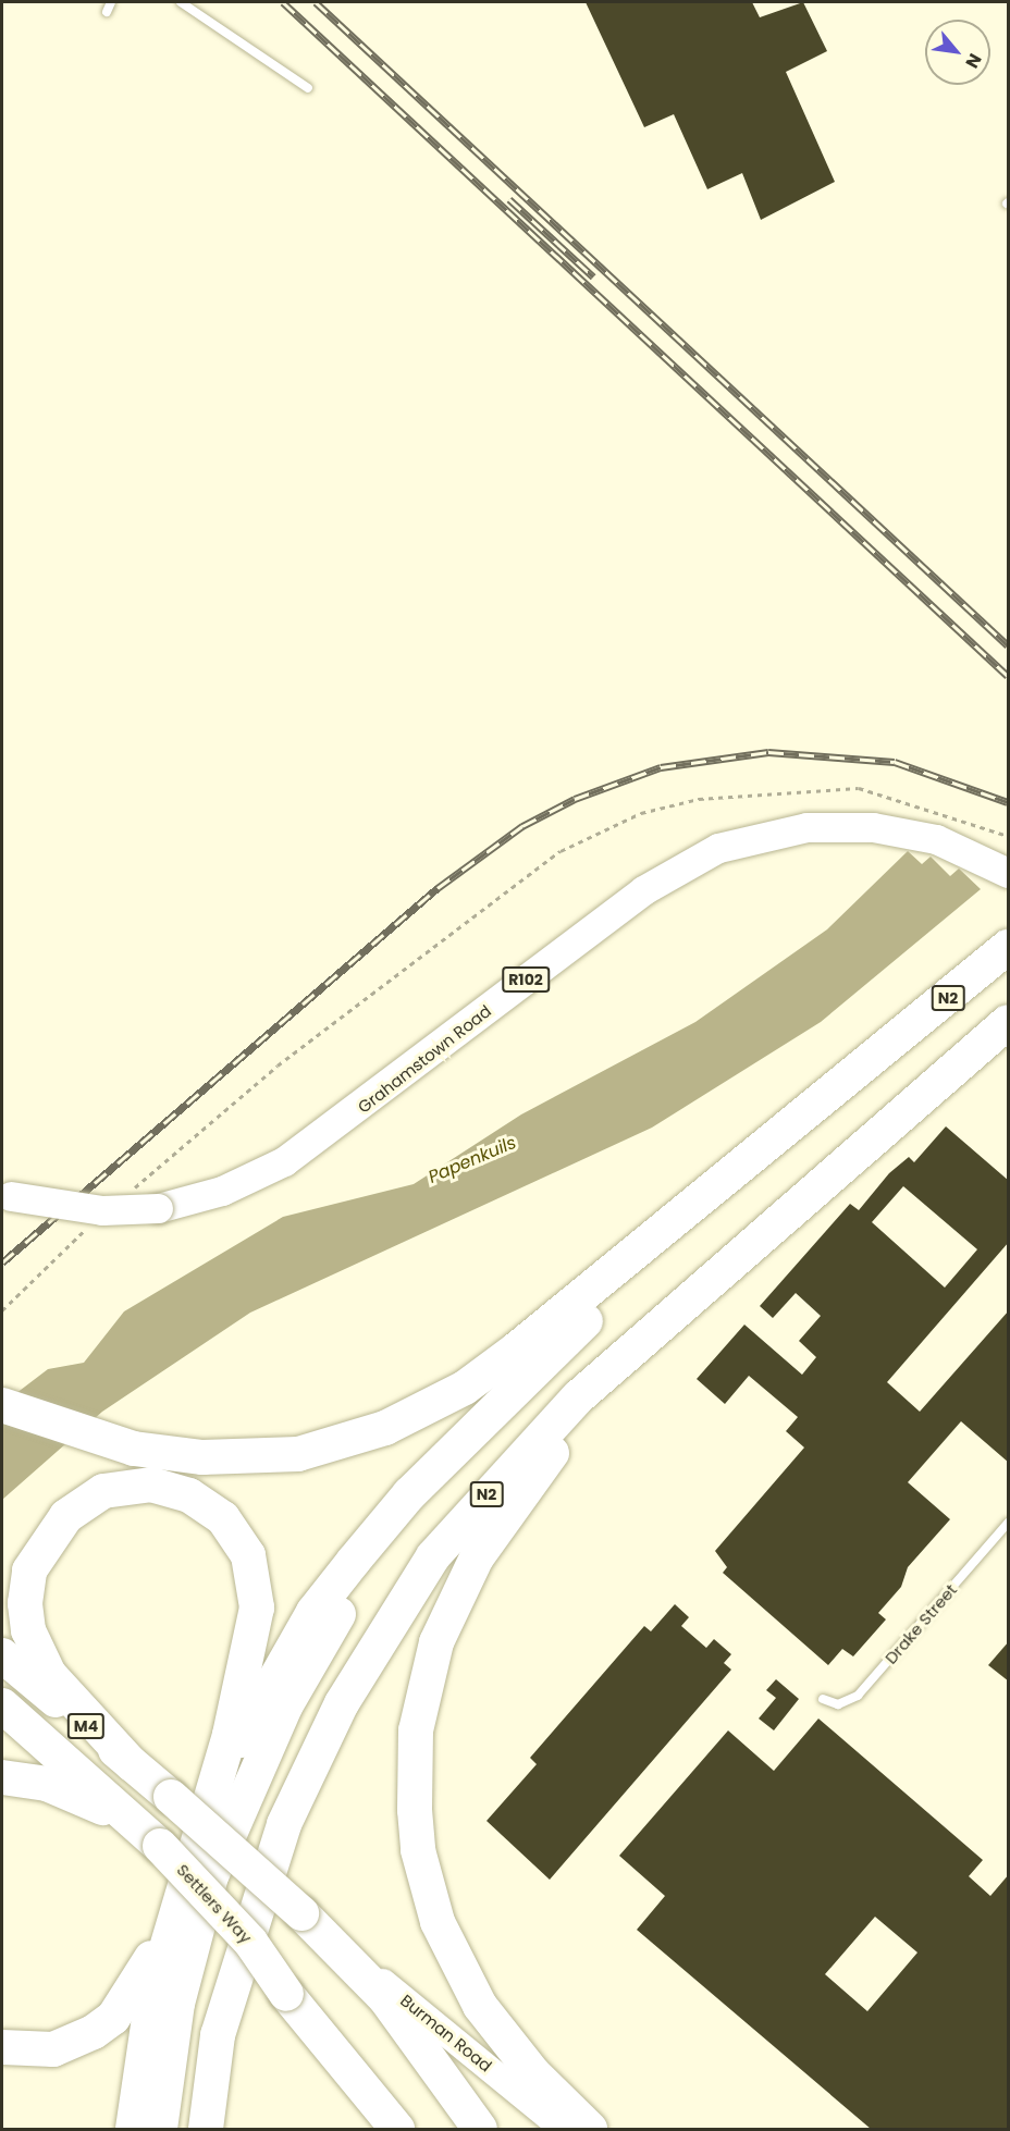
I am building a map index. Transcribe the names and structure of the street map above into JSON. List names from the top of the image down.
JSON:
{
  "streets": {
    "highway": ["N2", "M4", "Settlers Way"],
    "main road": ["R102", "Grahamstown Road", "Burman Road"],
    "lane": ["Drake Street"]
  },
  "crossings": [
    ["M4", "Burman Road"]
  ],
  "water": ["Papenkuils"],
  "north": "bottom right"
}
